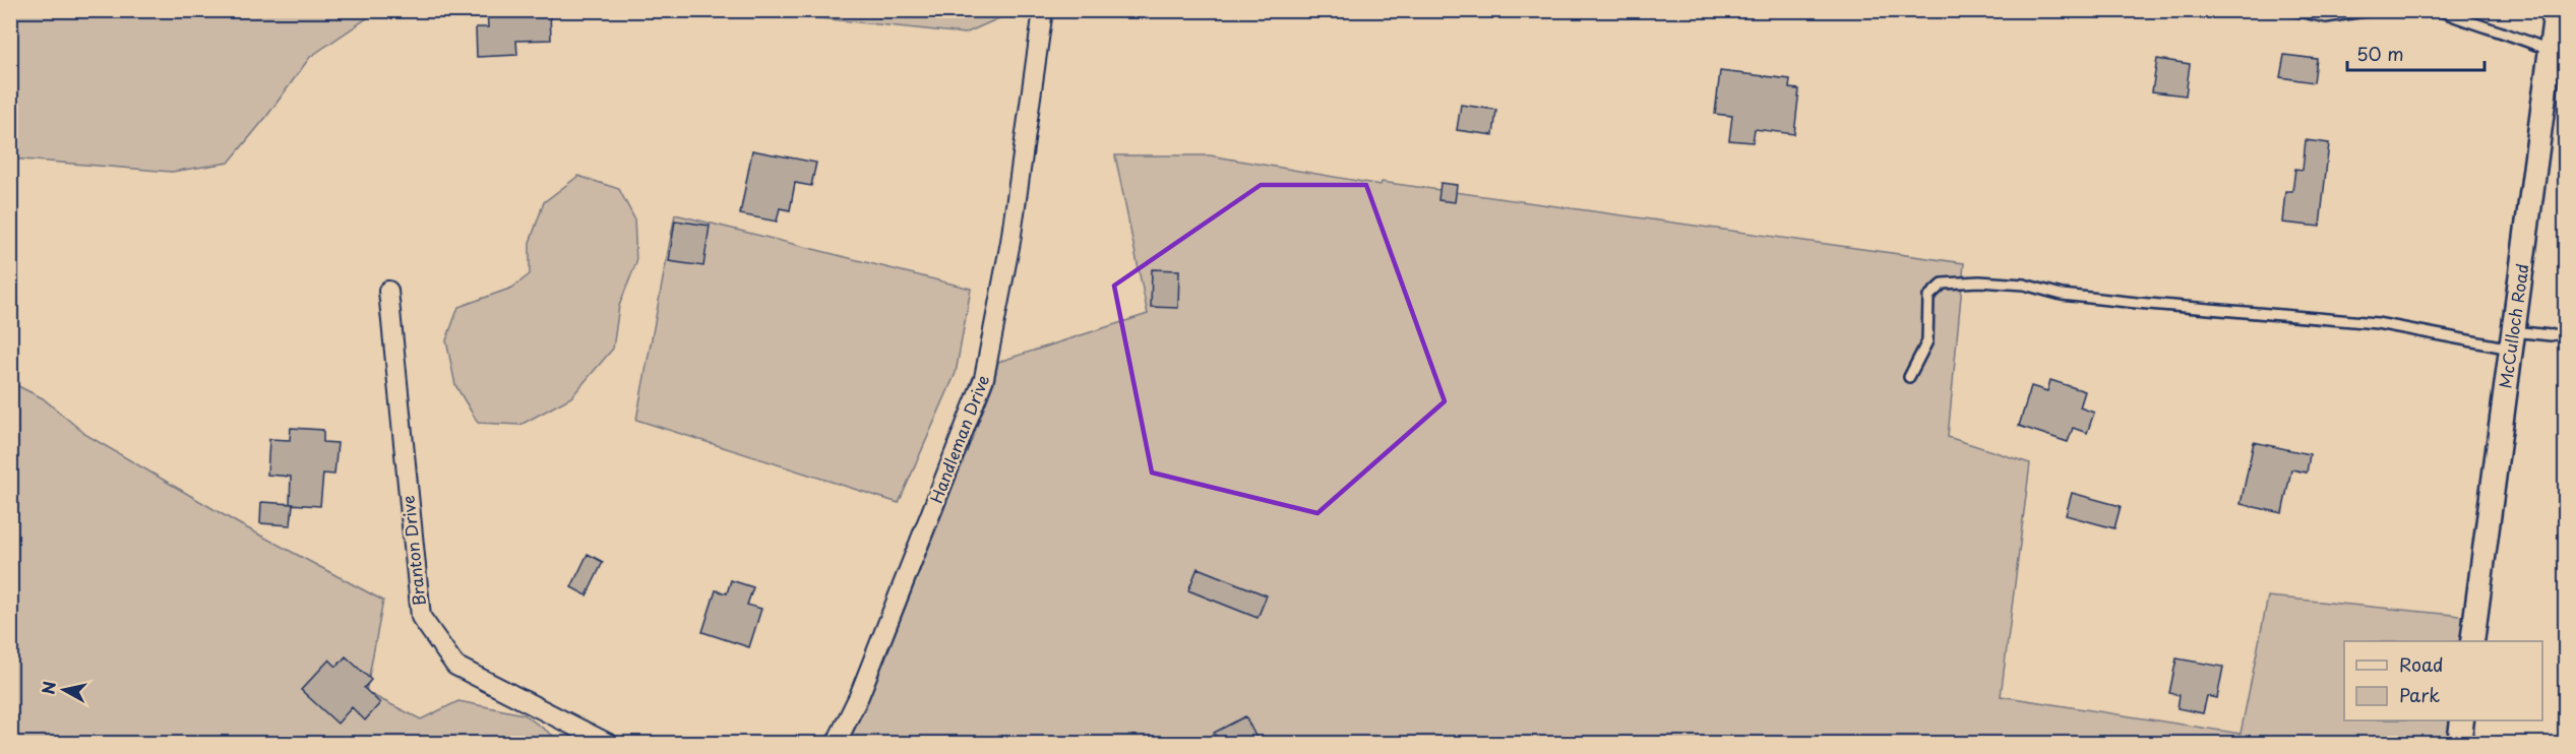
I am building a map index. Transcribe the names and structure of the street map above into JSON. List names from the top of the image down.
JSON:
{
  "streets": {
    "street": ["McCulloch Road", "Handleman Drive", "Branton Drive"]
  },
  "legend": ["Road", "Park"],
  "scale_bar": "50 m",
  "north": "left"
}
